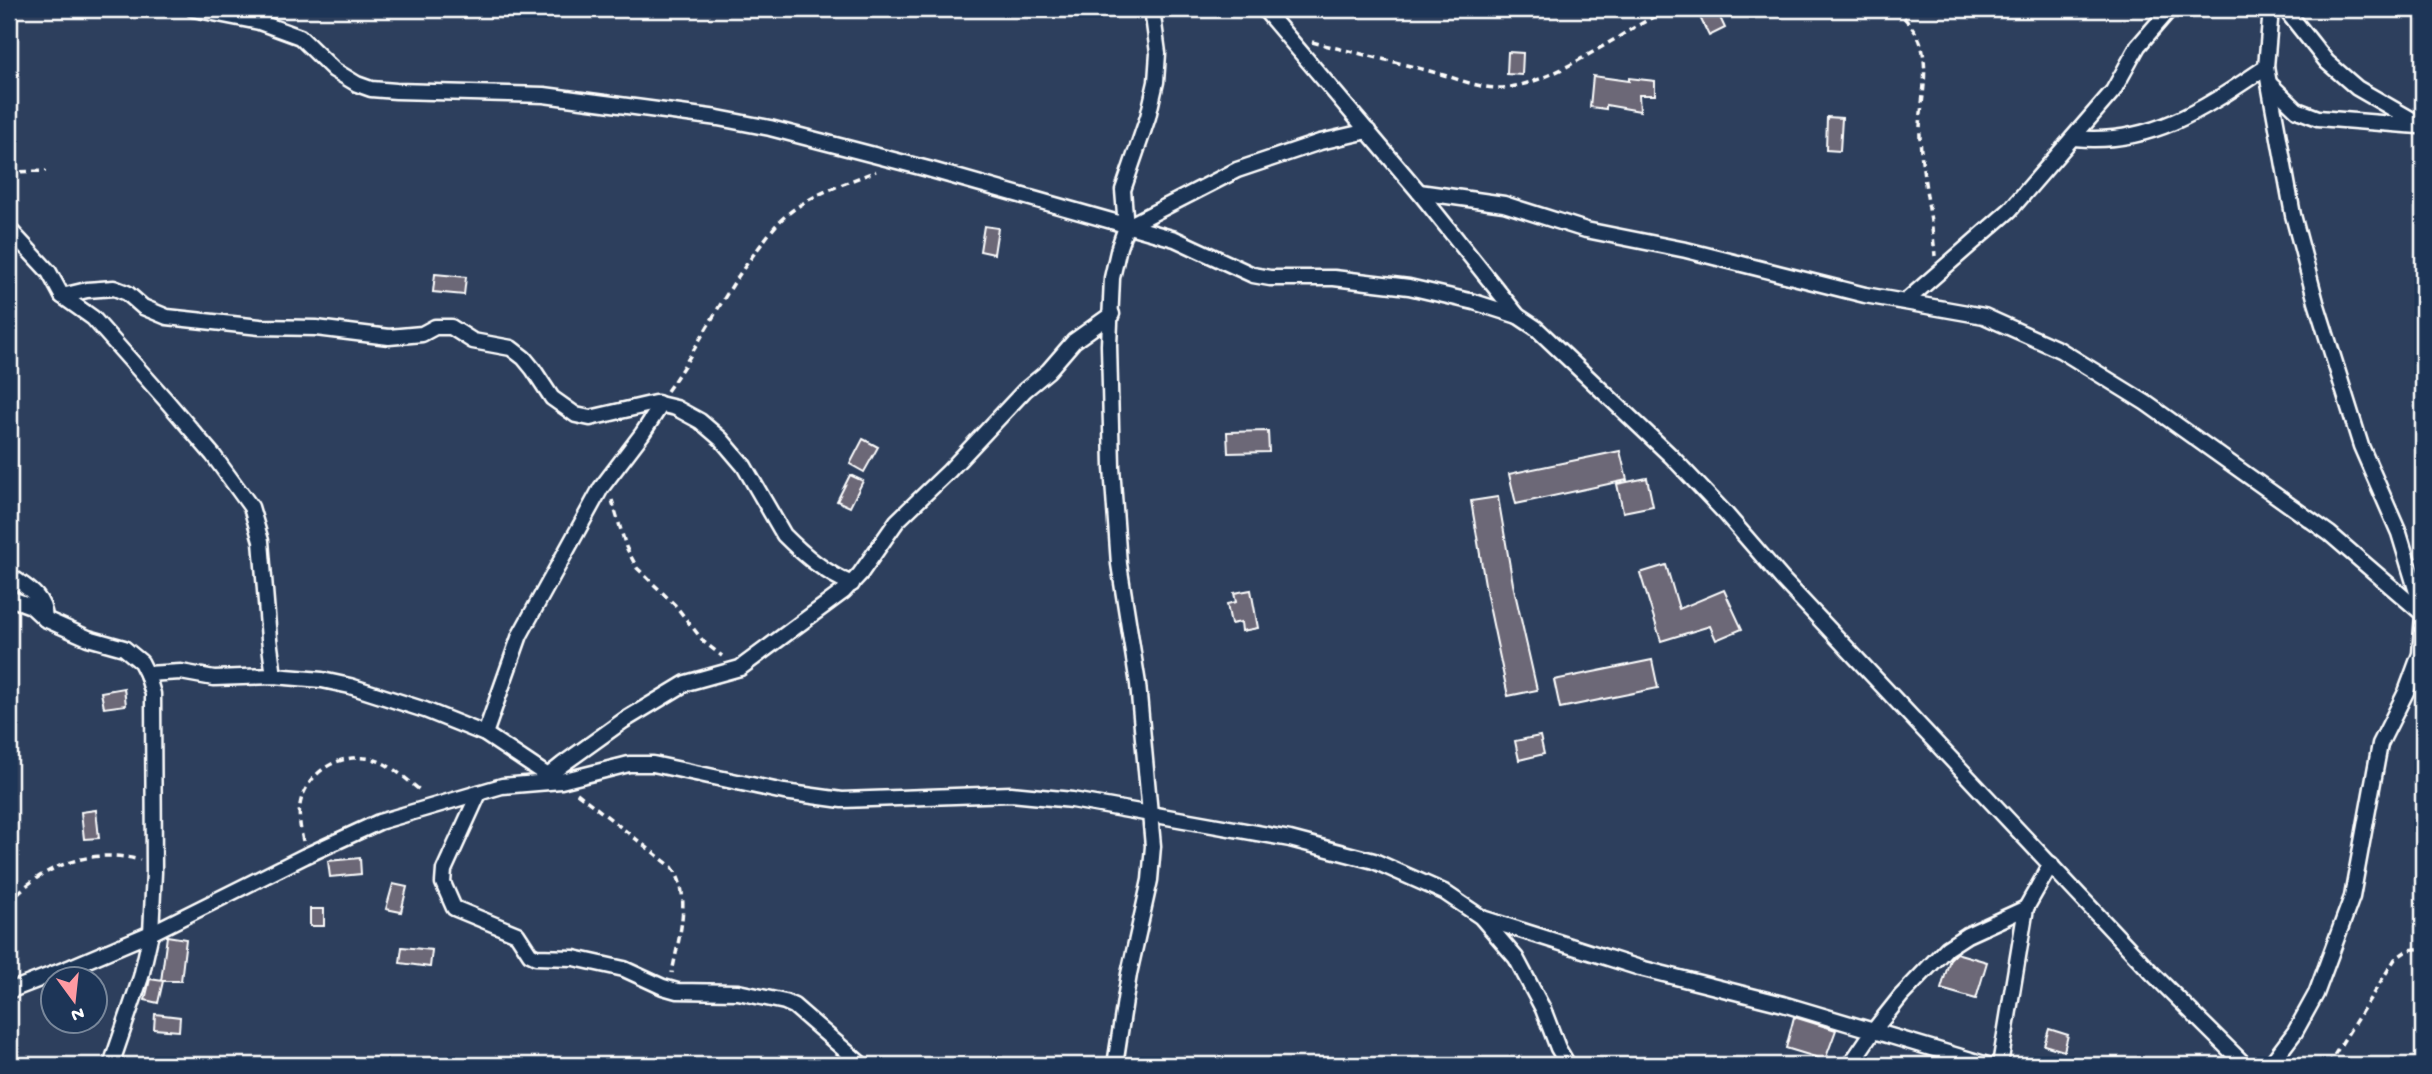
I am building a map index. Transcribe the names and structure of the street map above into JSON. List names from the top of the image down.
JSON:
{
  "north": "bottom"
}
